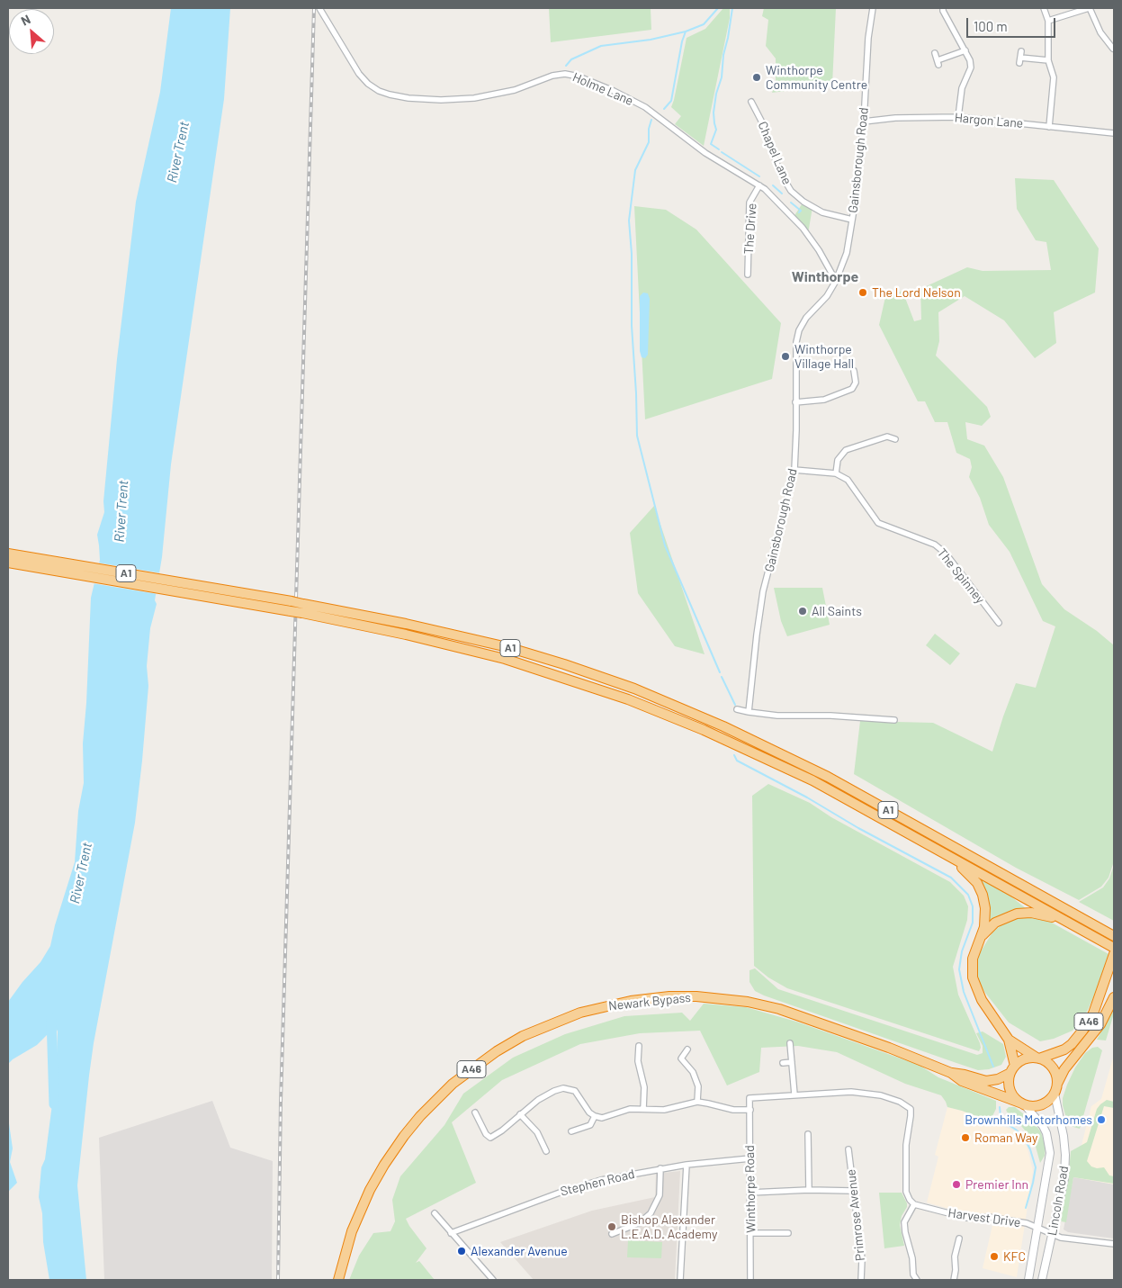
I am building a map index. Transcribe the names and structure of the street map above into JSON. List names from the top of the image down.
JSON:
{
  "streets": {
    "highway": ["A1", "Newark Bypass", "A46"],
    "main road": ["Lincoln Road"],
    "street": [
      "Holme Lane",
      "Hargon Lane",
      "Chapel Lane",
      "Gainsborough Road",
      "The Drive",
      "The Spinney",
      "Stephen Road",
      "Winthorpe Road",
      "Primrose Avenue",
      "Harvest Drive"
    ]
  },
  "crossings": [
    ["Holme Lane", "Gainsborough Road"],
    ["Holme Lane", "The Drive"],
    ["Hargon Lane", "Gainsborough Road"],
    ["Chapel Lane", "Gainsborough Road"],
    ["Newark Bypass", "A46"],
    ["Newark Bypass", "Lincoln Road"],
    ["A46", "Lincoln Road"],
    ["Stephen Road", "Winthorpe Road"],
    ["Lincoln Road", "Harvest Drive"]
  ],
  "districts": ["Winthorpe"],
  "water": ["River Trent"],
  "places": [
    "Winthorpe Community Centre",
    "The Lord Nelson",
    "Winthorpe Village Hall",
    "All Saints",
    "Brownhills Motorhomes",
    "Roman Way",
    "Premier Inn",
    "Bishop Alexander L.E.A.D. Academy",
    "Alexander Avenue",
    "KFC"
  ],
  "scale_bar": "100 m",
  "north": "top left"
}
